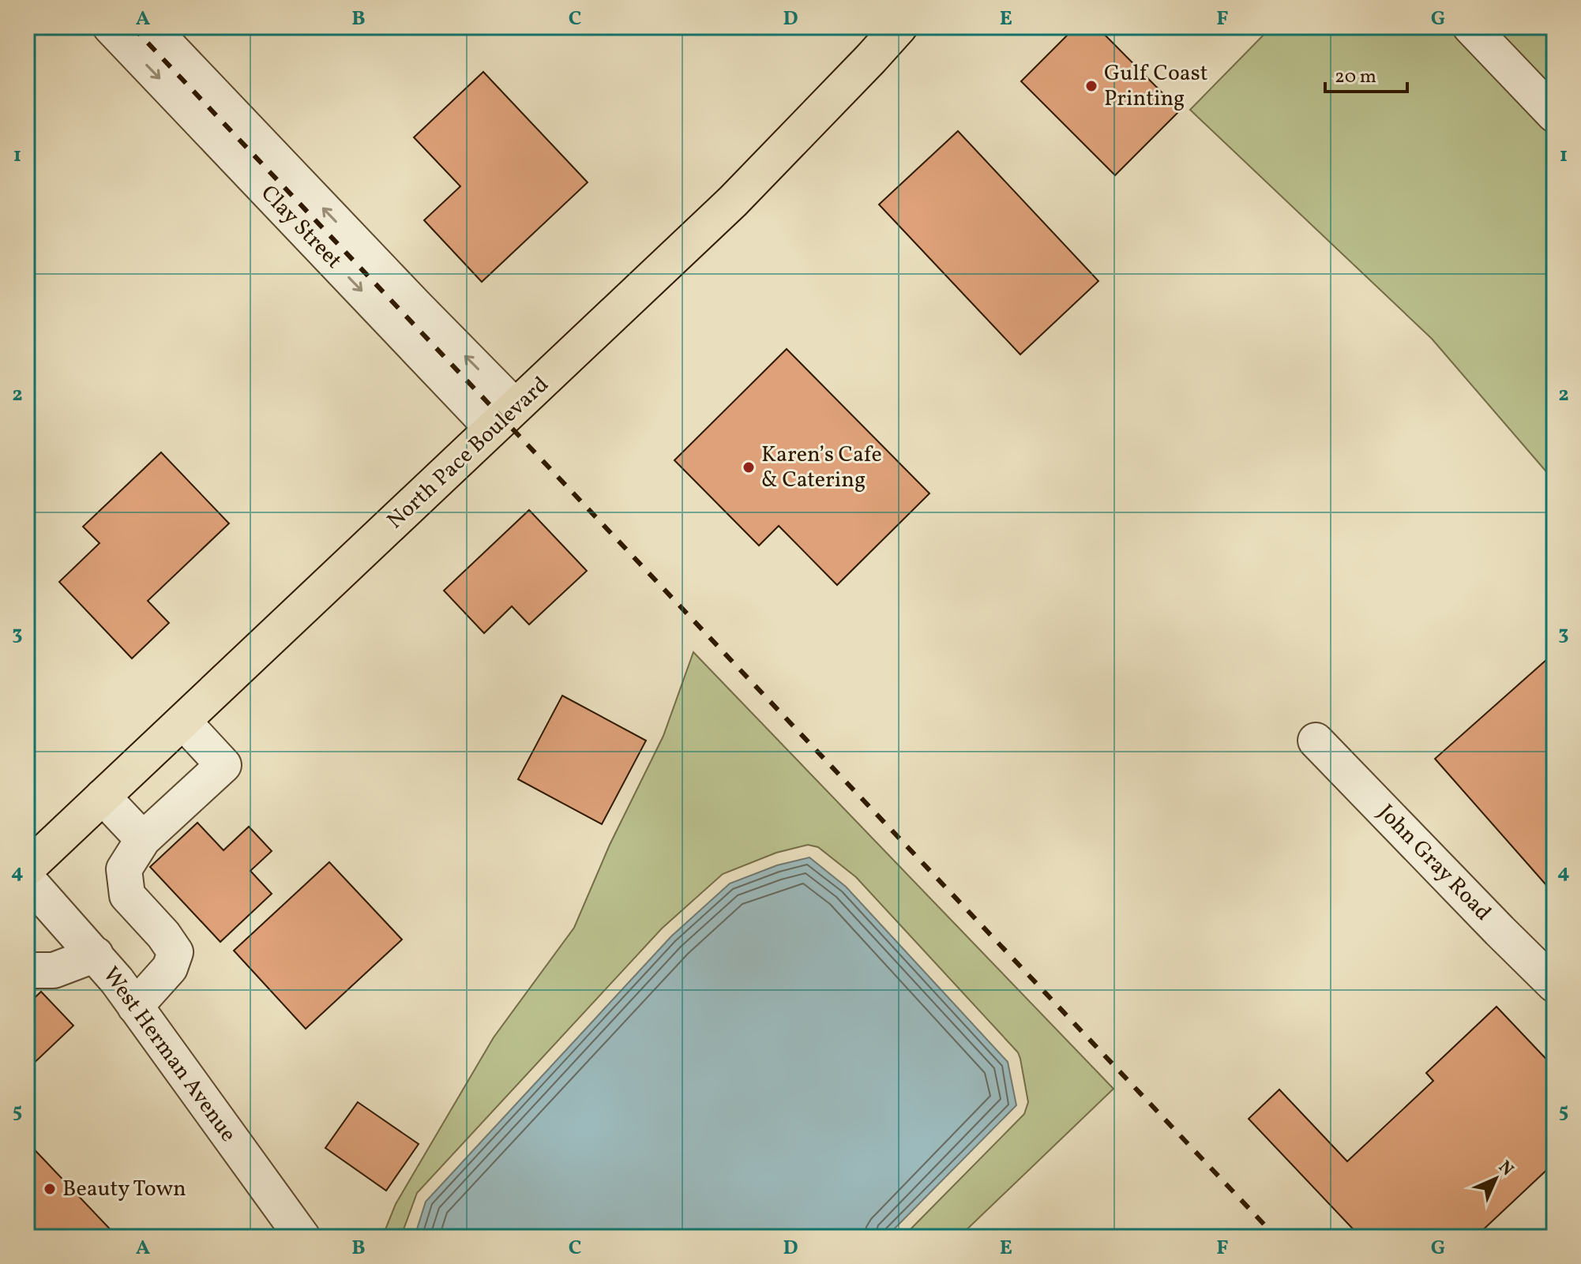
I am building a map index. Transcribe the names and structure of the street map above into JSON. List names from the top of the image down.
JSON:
{
  "streets": {
    "main road": ["North Pace Boulevard"],
    "street": ["Clay Street", "John Gray Road", "West Herman Avenue"]
  },
  "crossings": [
    ["Clay Street", "North Pace Boulevard"]
  ],
  "places": ["Gulf Coast Printing", "Karen’s Cafe & Catering", "Beauty Town"],
  "scale_bar": "20 m",
  "north": "top right",
  "grid": {
    "columns": [
      "A",
      "B",
      "C",
      "D",
      "E",
      "F",
      "G"
    ],
    "rows": [
      "1",
      "2",
      "3",
      "4",
      "5"
    ]
  }
}
